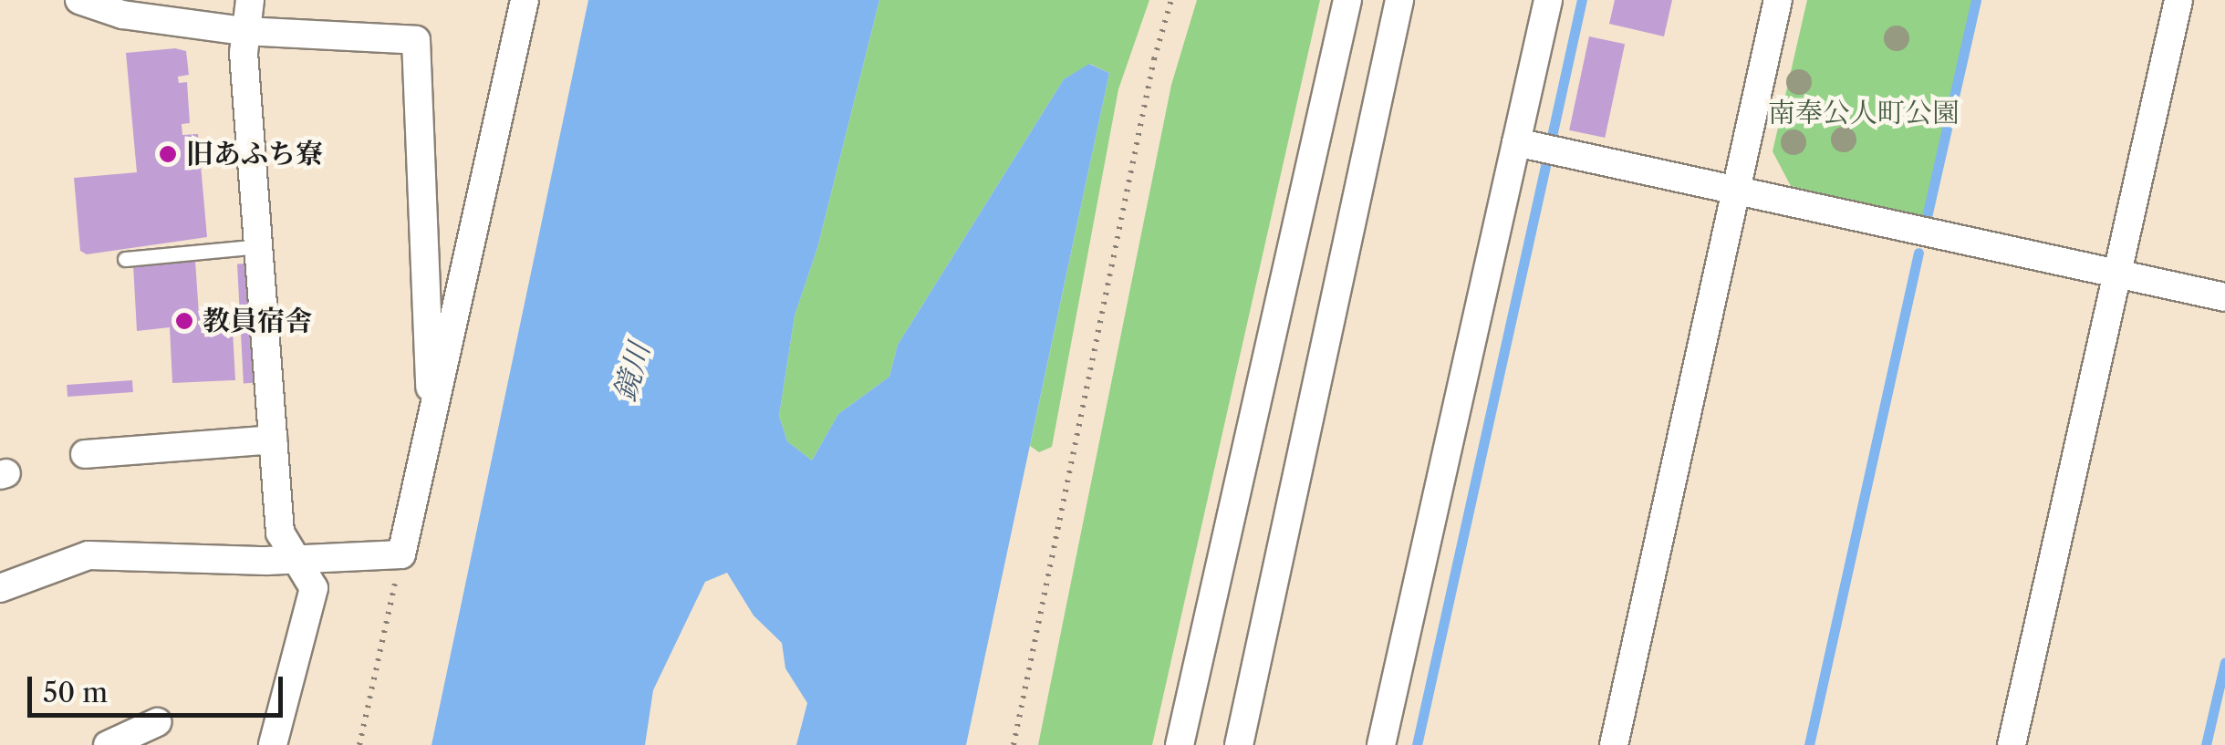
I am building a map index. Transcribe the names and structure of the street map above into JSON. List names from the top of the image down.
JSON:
{
  "water": ["鏡川"],
  "parks": ["南奉公人町公園"],
  "places": ["旧あふち寮", "教員宿舎"],
  "scale_bar": "50 m"
}
